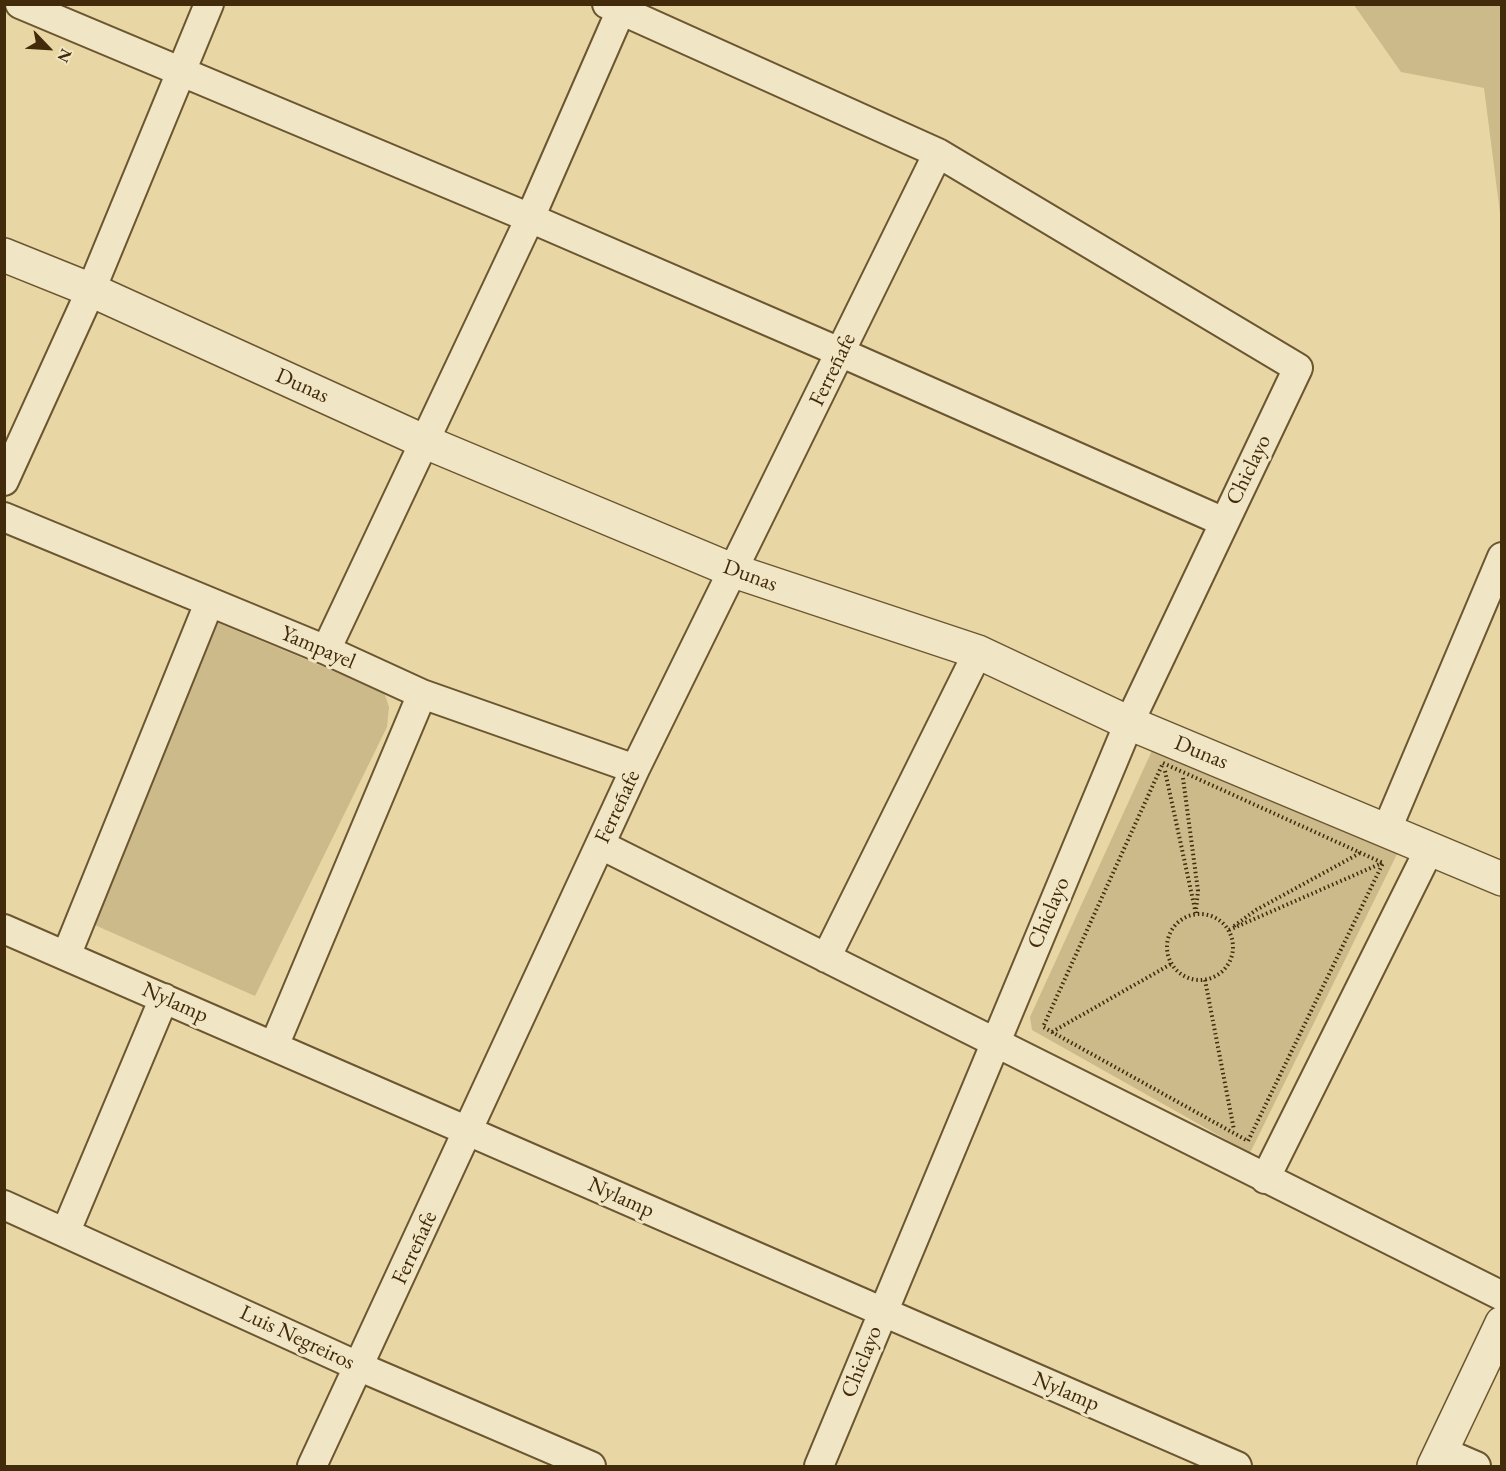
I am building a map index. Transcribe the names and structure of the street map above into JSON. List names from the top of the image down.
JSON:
{
  "streets": {
    "street": [
      "Ferreñafe",
      "Dunas",
      "Chiclayo",
      "Yampayel",
      "Nylamp",
      "Luis Negreiros"
    ]
  },
  "crossings": [
    ["Ferreñafe", "Dunas"],
    ["Ferreñafe", "Chiclayo"],
    ["Ferreñafe", "Yampayel"],
    ["Ferreñafe", "Nylamp"],
    ["Ferreñafe", "Luis Negreiros"],
    ["Dunas", "Chiclayo"],
    ["Chiclayo", "Nylamp"]
  ],
  "north": "bottom right"
}
